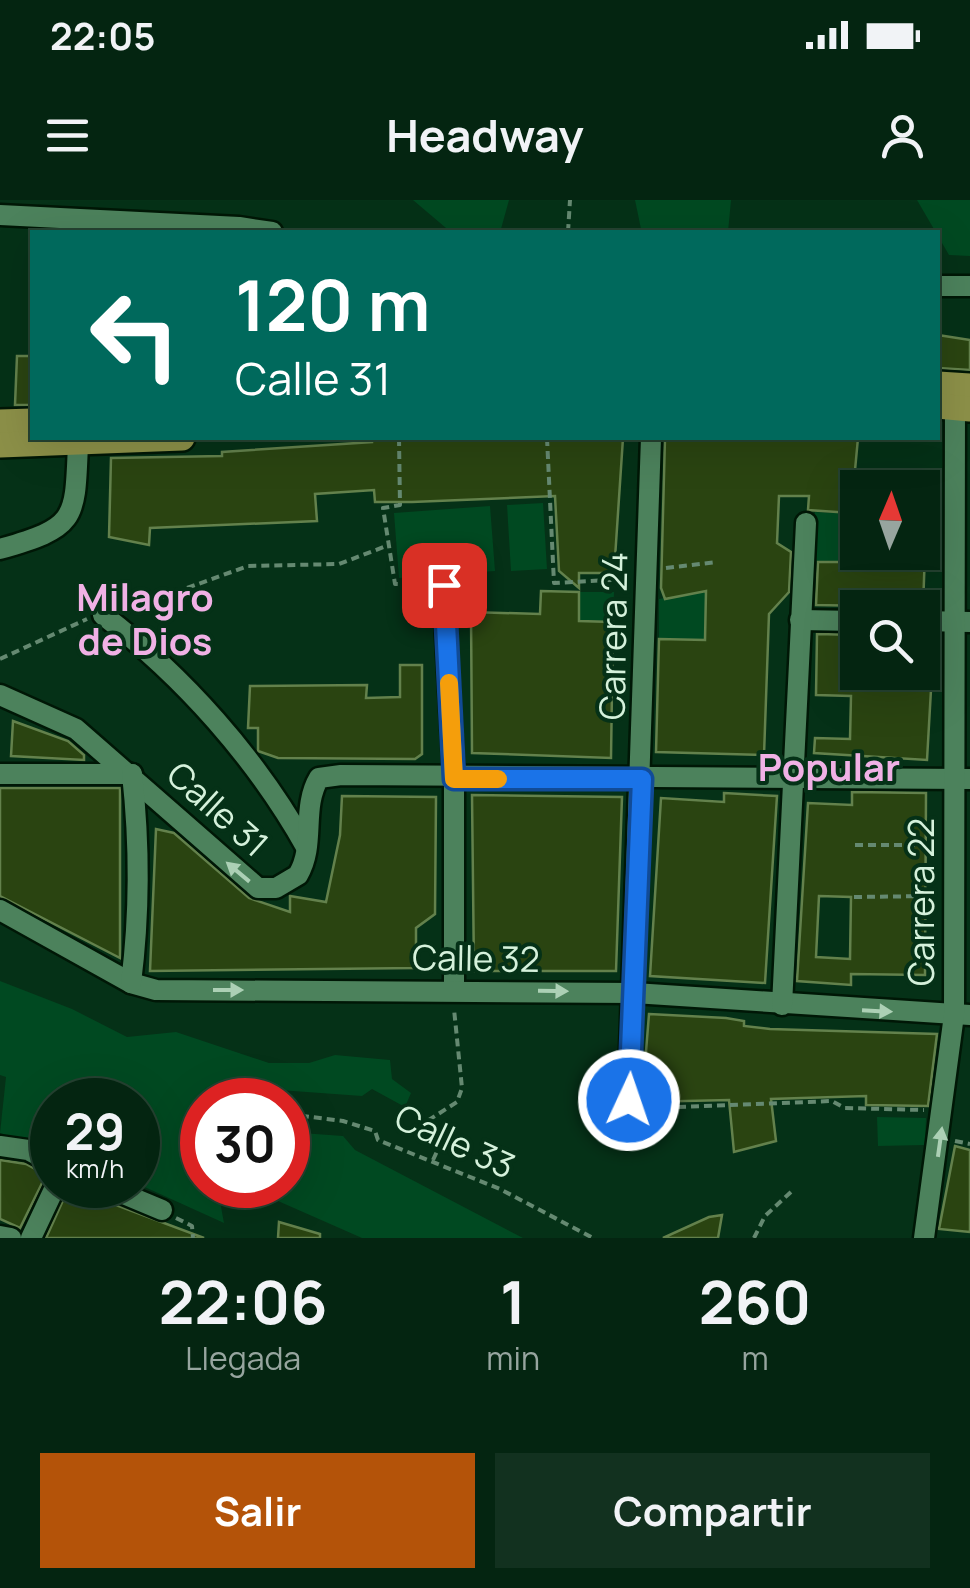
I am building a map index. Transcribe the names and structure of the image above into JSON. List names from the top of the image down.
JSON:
{
  "streets": {
    "street": [
      "Carrera 24",
      "Calle 31",
      "Carrera 22",
      "Calle 32"
    ],
    "path": ["Calle 33"]
  },
  "crossings": [
    ["Carrera 24", "Calle 31"],
    ["Carrera 24", "Calle 32"],
    ["Calle 31", "Carrera 22"],
    ["Carrera 22", "Calle 32"]
  ],
  "one_way": ["Calle 32"],
  "districts": ["Milagro de Dios", "Popular"],
  "north": "top",
  "page": {
    "status": "22:05",
    "header": "Headway",
    "turn": ["120 m", "Calle 31"],
    "speed": "29 km/h",
    "limit": "30",
    "eta": [
      "22:06",
      "Llegada",
      "1",
      "min",
      "260",
      "m"
    ],
    "buttons": ["Salir", "Compartir"]
  }
}
